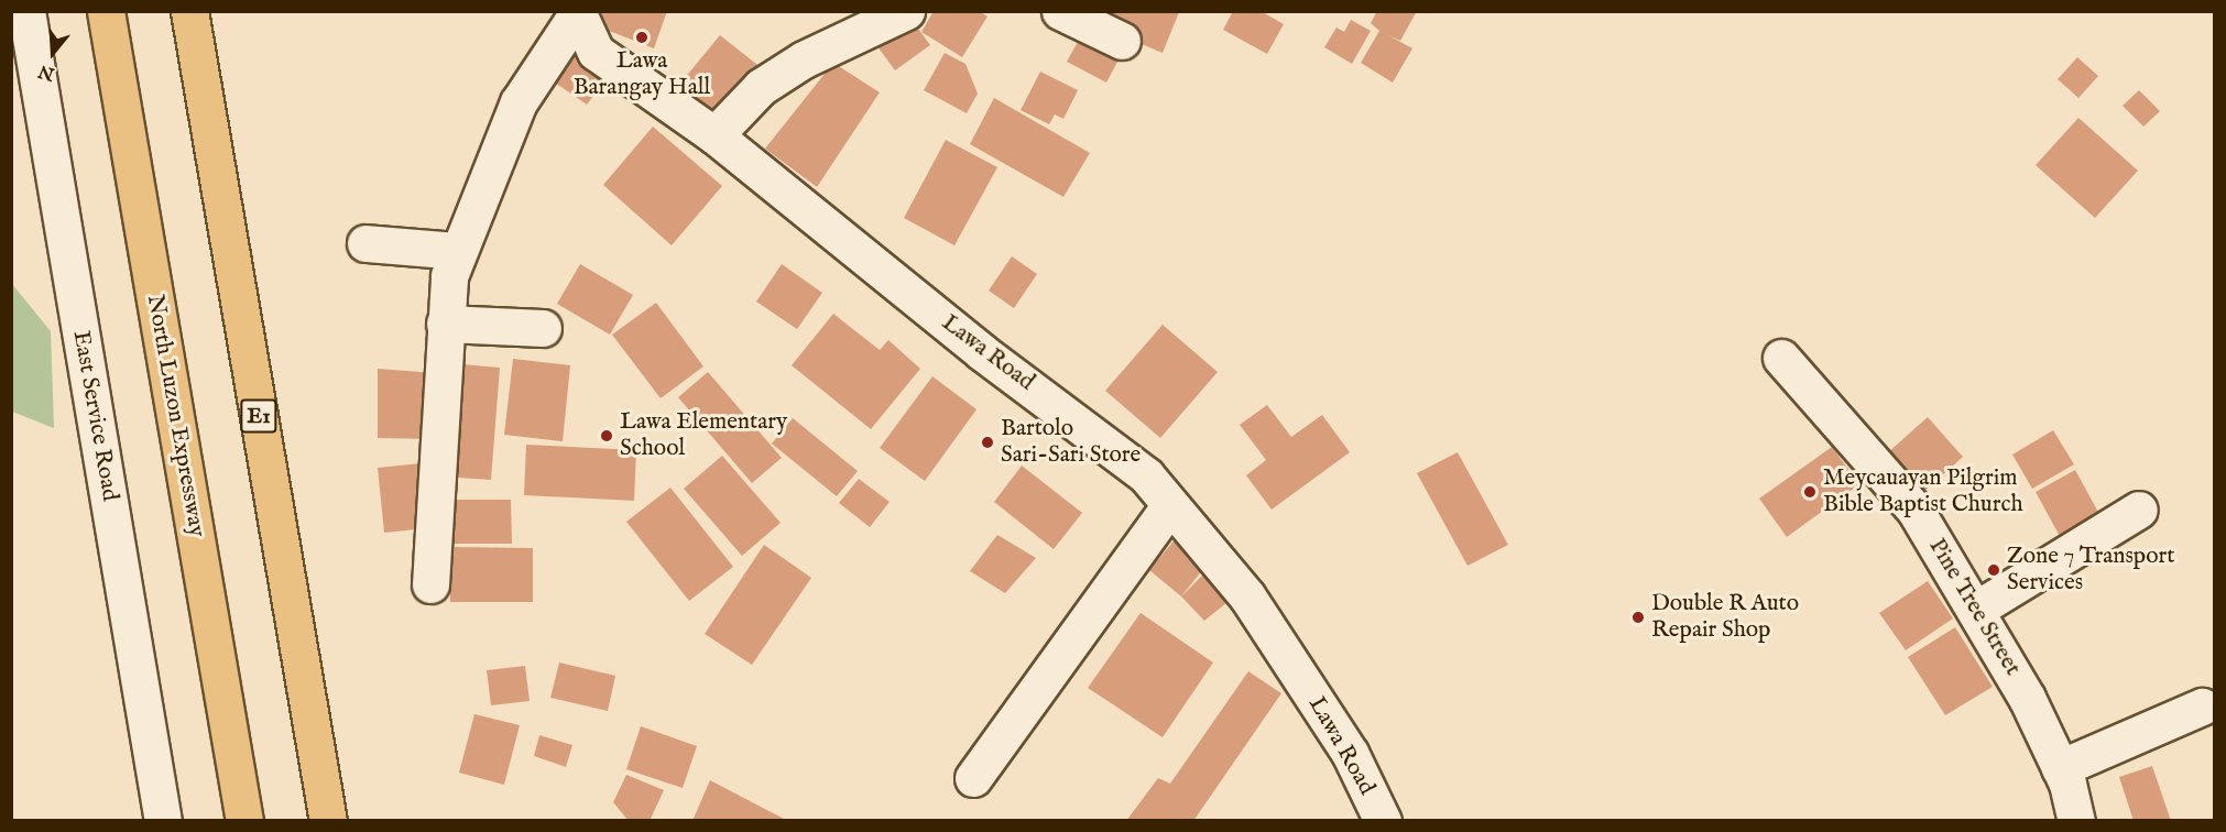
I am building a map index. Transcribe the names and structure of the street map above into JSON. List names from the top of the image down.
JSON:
{
  "streets": {
    "highway": ["North Luzon Expressway", "E1"],
    "street": ["Lawa Road", "East Service Road", "Pine Tree Street"]
  },
  "places": [
    "Lawa Barangay Hall",
    "Lawa Elementary School",
    "Bartolo Sari-Sari Store",
    "Meycauayan Pilgrim Bible Baptist Church",
    "Zone 7 Transport Services",
    "Double R Auto Repair Shop"
  ],
  "north": "bottom"
}
